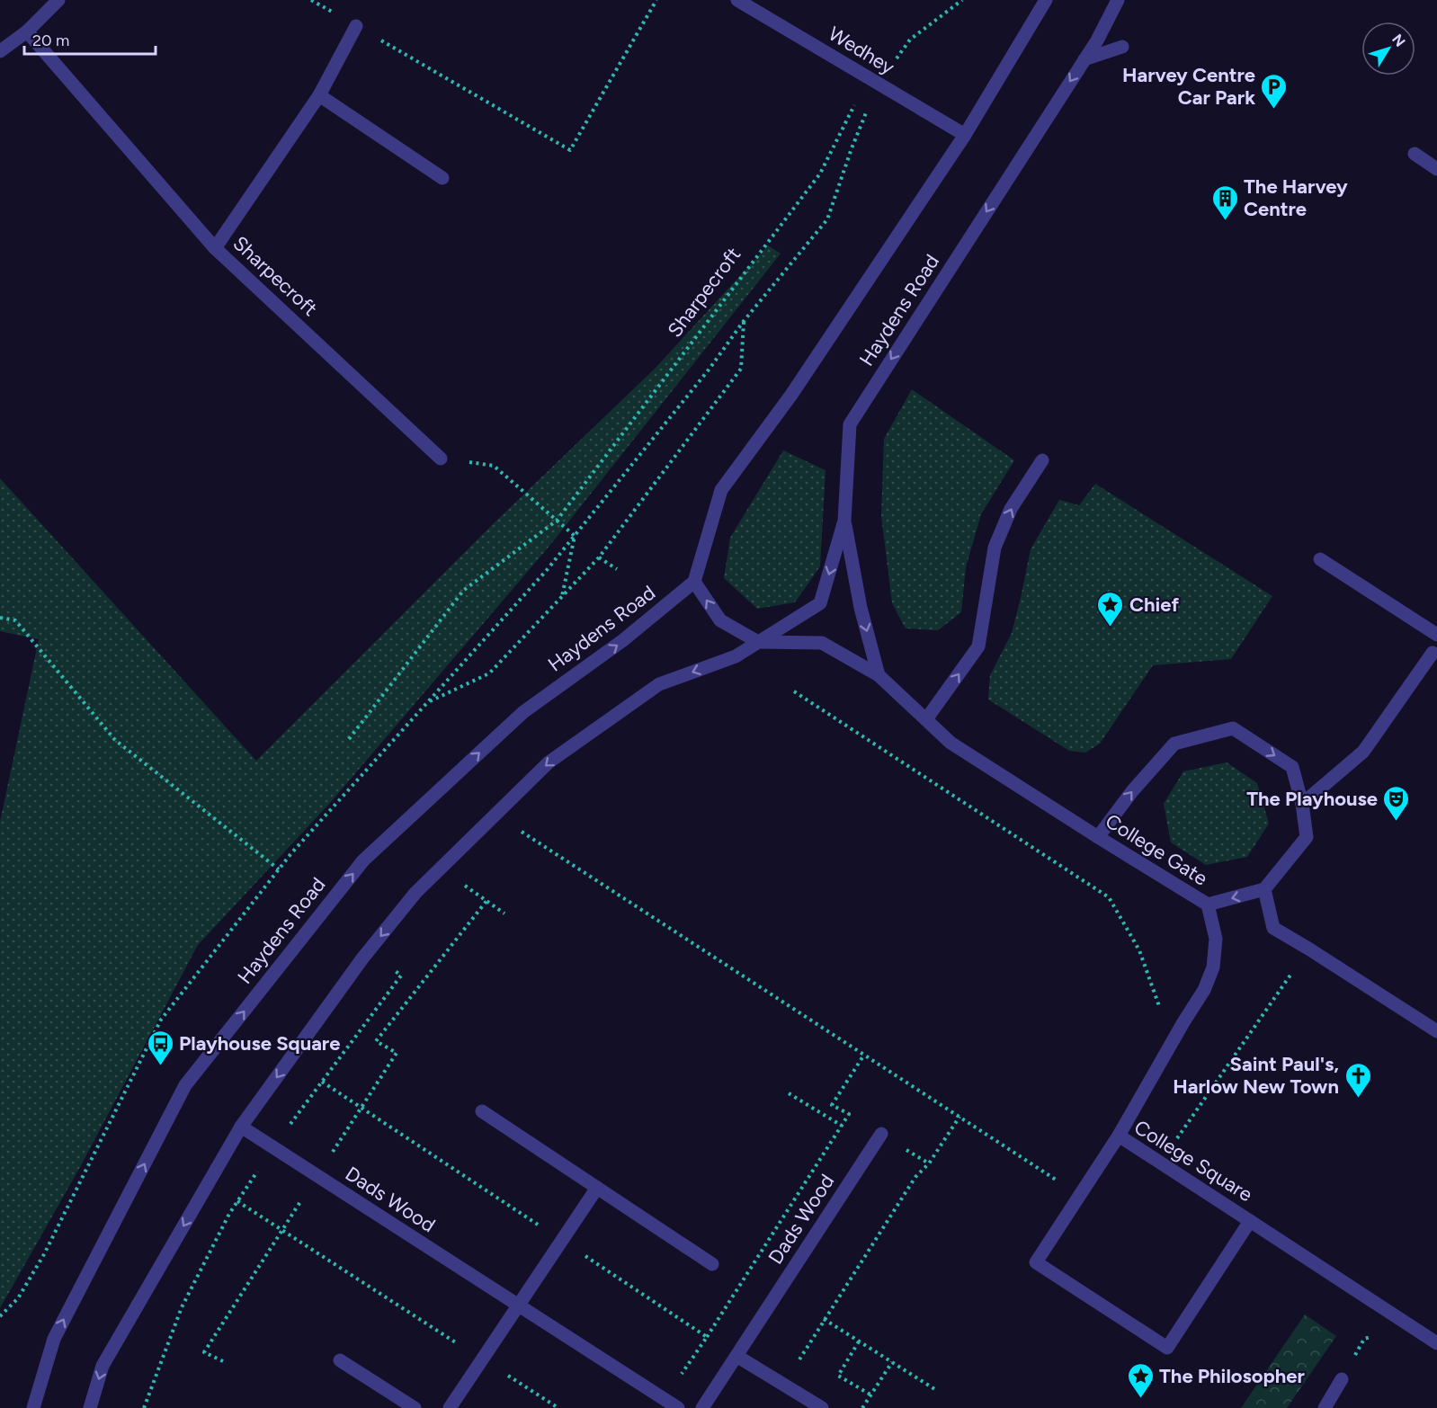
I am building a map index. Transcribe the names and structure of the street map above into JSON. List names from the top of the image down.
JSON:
{
  "streets": {
    "street": [
      "Wedhey",
      "Sharpecroft",
      "Haydens Road",
      "College Gate",
      "College Square",
      "Dads Wood"
    ]
  },
  "crossings": [
    ["Wedhey", "Sharpecroft"],
    ["Wedhey", "Haydens Road"],
    ["Haydens Road", "College Gate"],
    ["Haydens Road", "Dads Wood"],
    ["College Gate", "College Square"]
  ],
  "places": {
    "parking": ["Harvey Centre Car Park"],
    "building": ["The Harvey Centre"],
    "place": ["Chief", "The Philosopher"],
    "theatre": ["The Playhouse"],
    "bus stop": ["Playhouse Square"],
    "church": ["Saint Paul's, Harlow New Town"]
  },
  "scale_bar": "20 m",
  "north": "top right"
}
